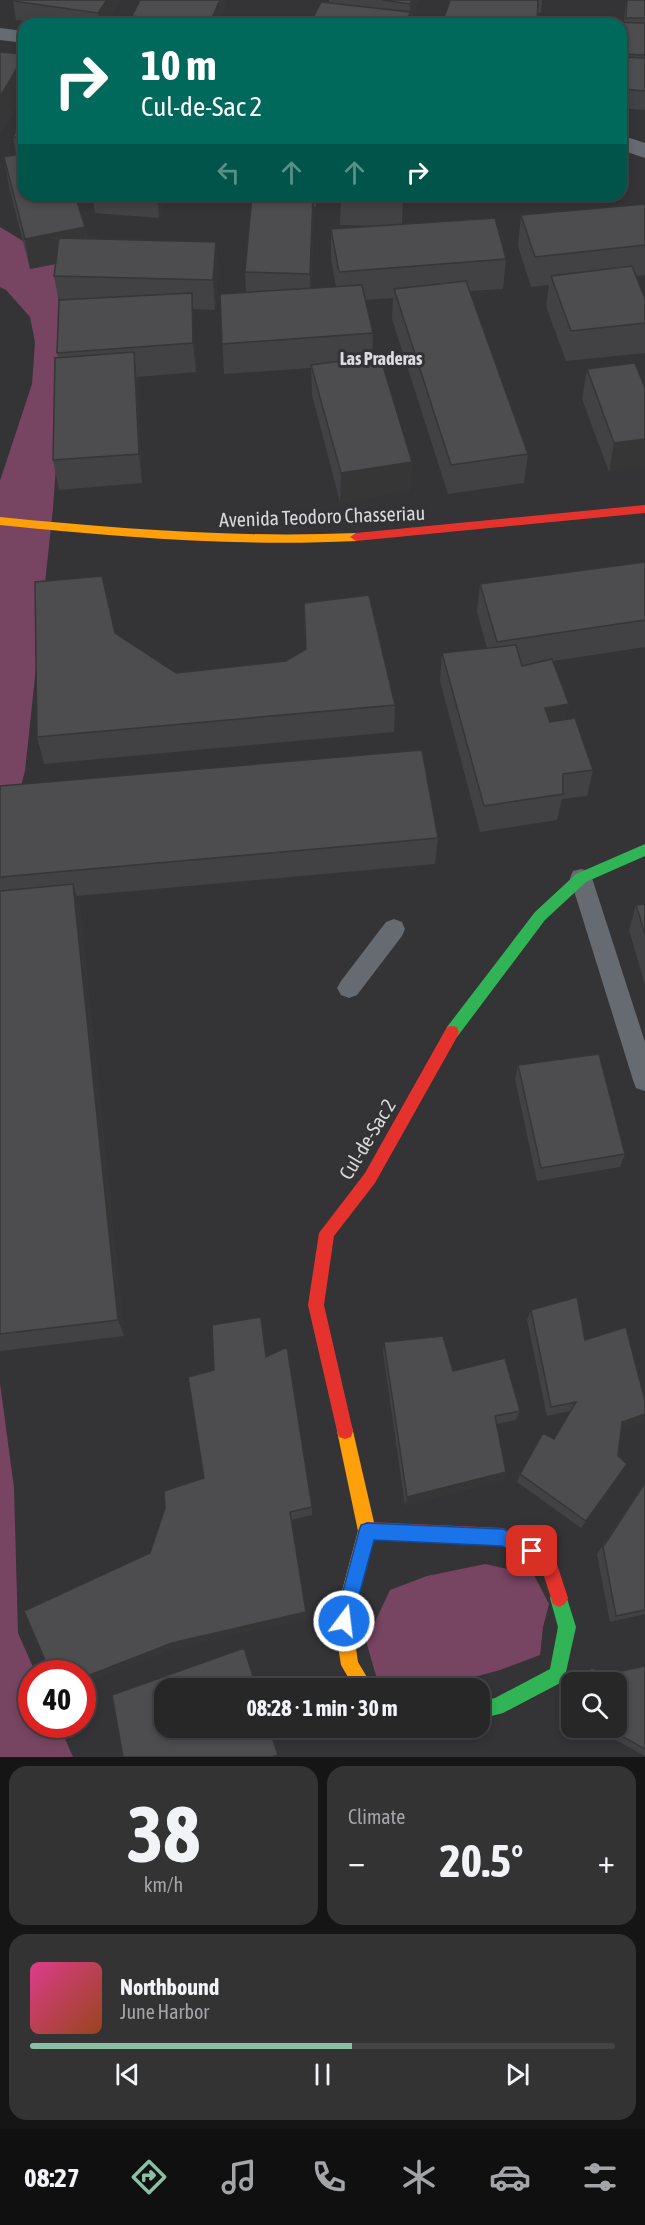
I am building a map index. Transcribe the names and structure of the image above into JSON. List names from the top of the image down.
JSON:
{
  "streets": {
    "street": ["Avenida Teodoro Chasseriau", "Cul-de-Sac 2"]
  },
  "districts": ["Las Praderas"],
  "page": {
    "turn": ["10 m", "Cul-de-Sac 2"],
    "limit": "40",
    "trip": "08:28 · 1 min · 30 m",
    "tile": [
      ["38", "km/h"],
      "Climate"
    ],
    "heat": ["−", "20.5°", "+"],
    "song": ["Northbound", "June Harbor"],
    "tabs": "08:27"
  }
}
